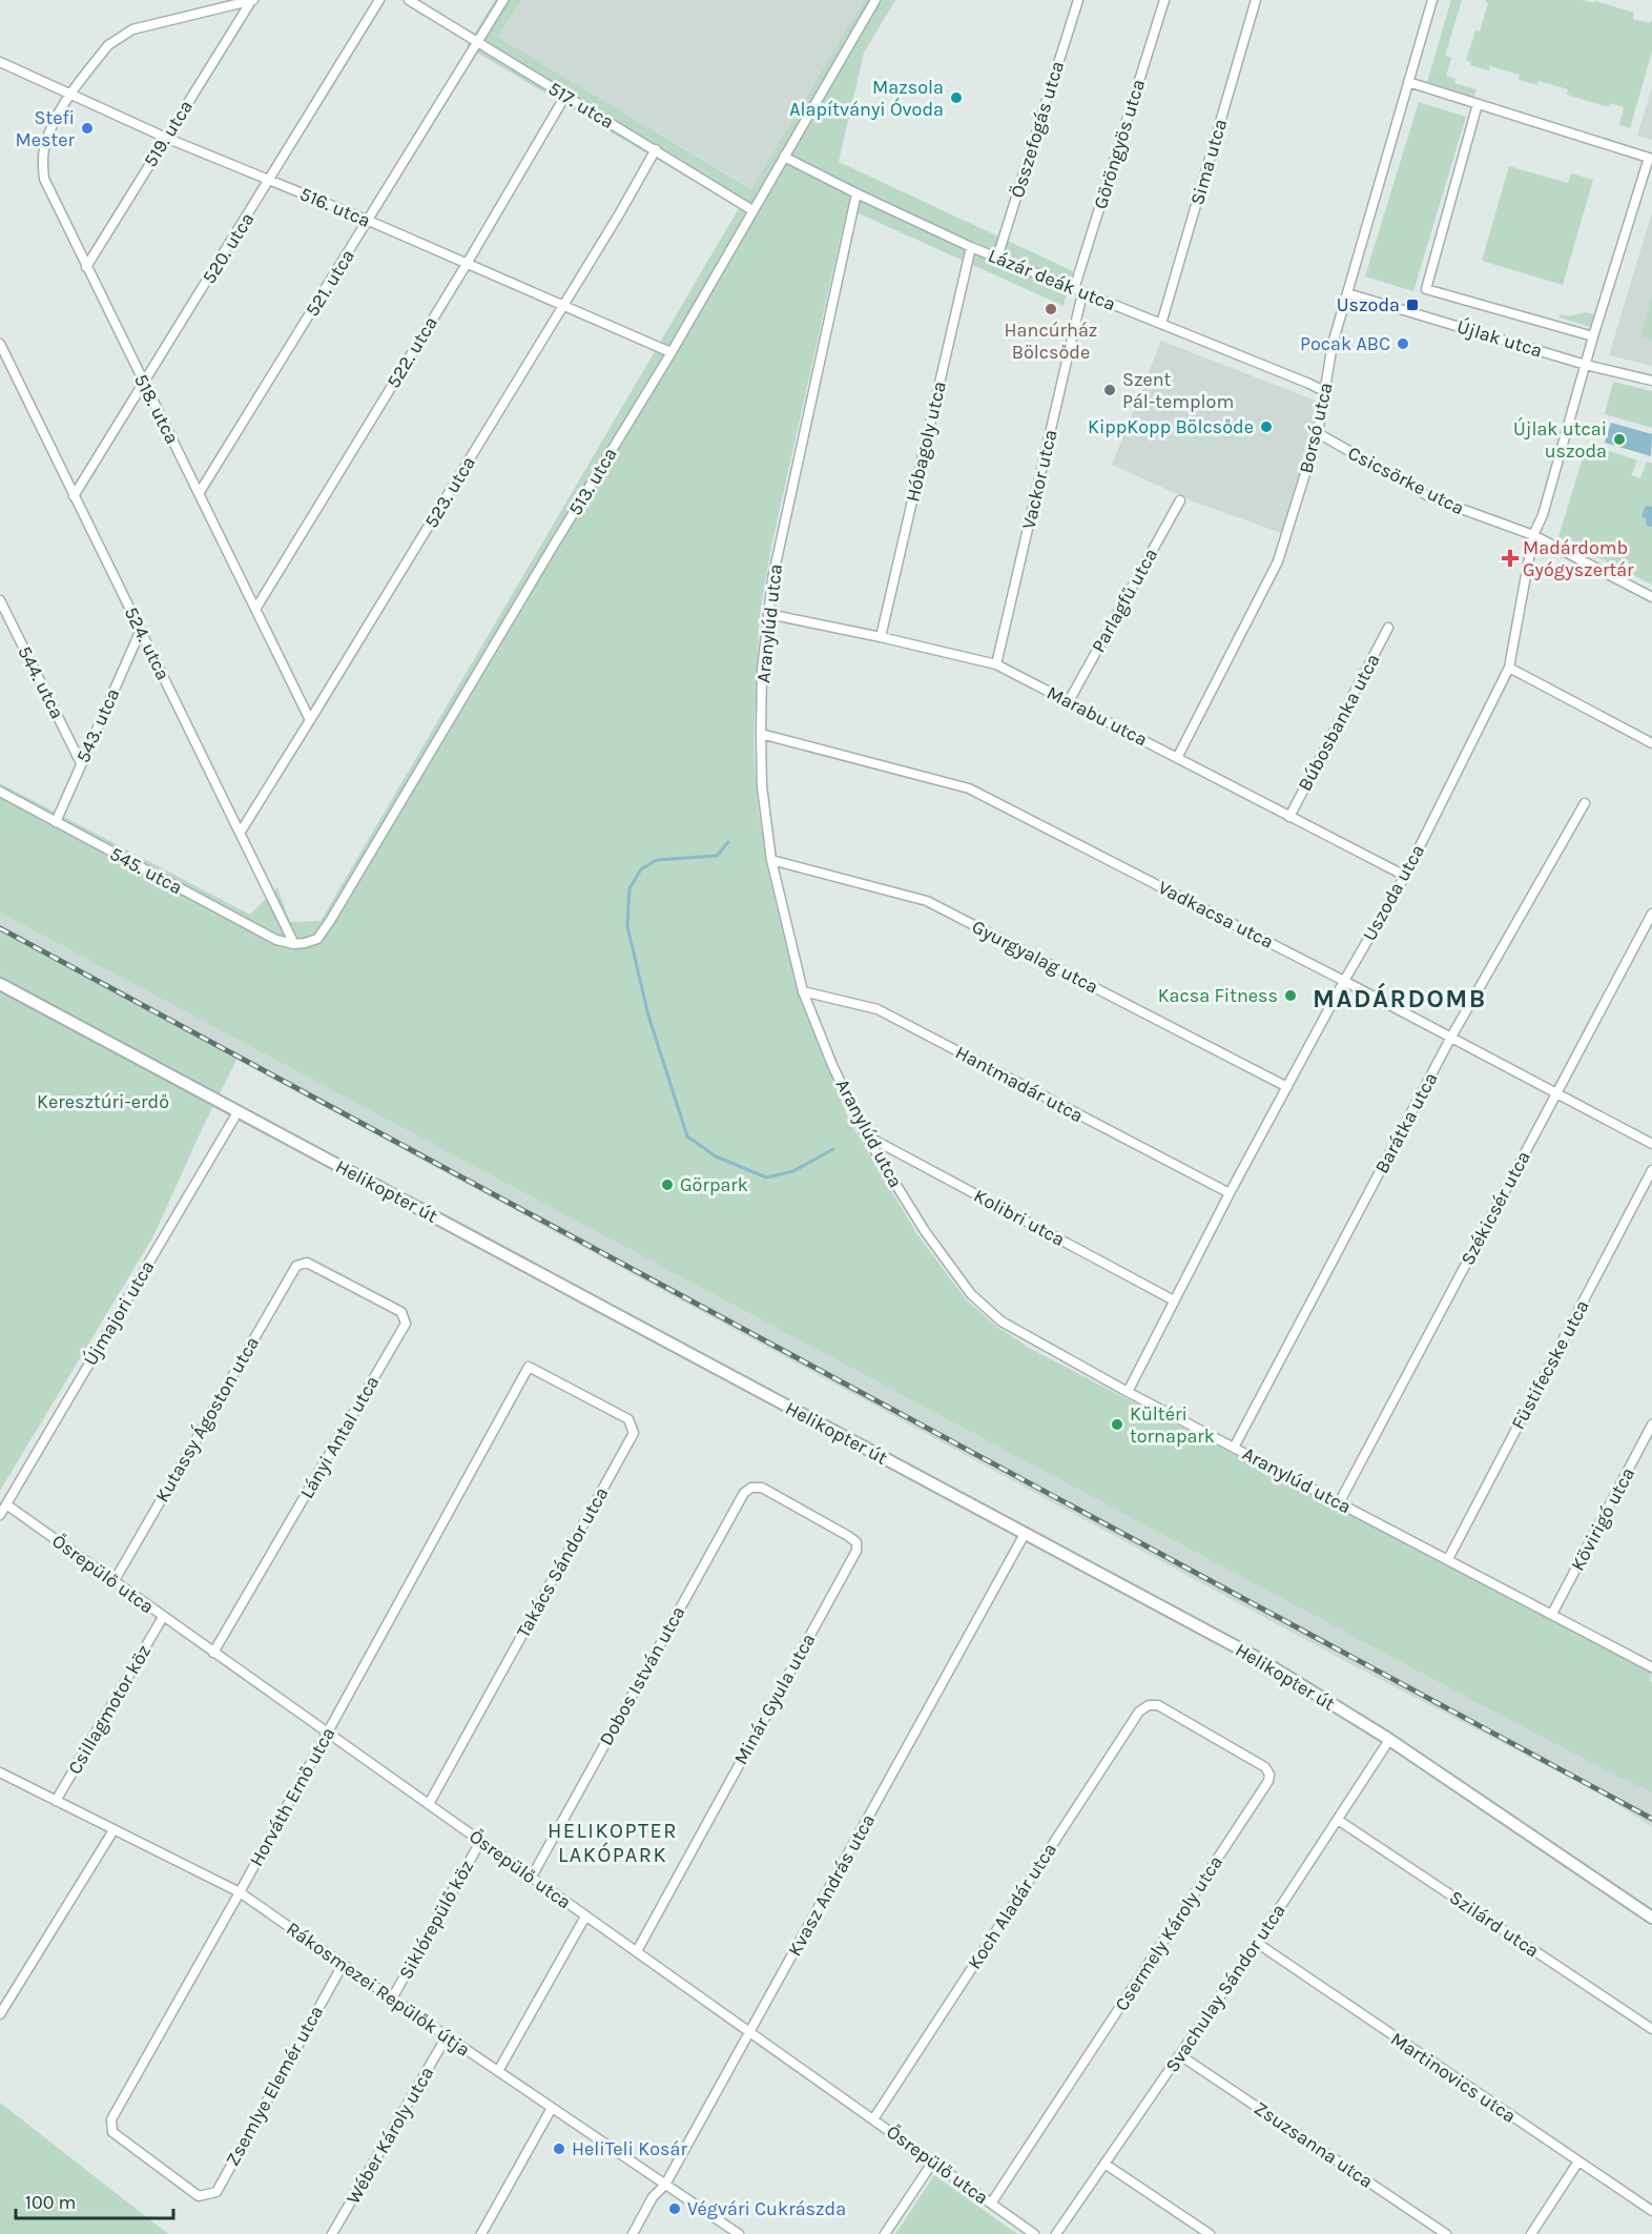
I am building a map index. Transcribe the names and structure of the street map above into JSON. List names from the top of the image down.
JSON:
{
  "streets": {
    "street": [
      "517. utca",
      "Összefogás utca",
      "519. utca",
      "Göröngyös utca",
      "Sima utca",
      "516. utca",
      "520. utca",
      "Lázár deák utca",
      "521. utca",
      "Újlak utca",
      "522. utca",
      "518. utca",
      "Borsó utca",
      "Hóbagoly utca",
      "Vackor utca",
      "Csicsörke utca",
      "513. utca",
      "523. utca",
      "Parlagfű utca",
      "Aranylúd utca",
      "524. utca",
      "544. utca",
      "Marabu utca",
      "Búbosbanka utca",
      "543. utca",
      "545. utca",
      "Uszoda utca",
      "Vadkacsa utca",
      "Gyurgyalag utca",
      "Hantmadár utca",
      "Barátka utca",
      "Helikopter út",
      "Székicsér utca",
      "Kolibri utca",
      "Újmajori utca",
      "Füstifecske utca",
      "Kutassy Ágoston utca",
      "Lányi Antal utca",
      "Kövirigó utca",
      "Takács Sándor utca",
      "Ősrepülő utca",
      "Dobos István utca",
      "Minár Gyula utca",
      "Csillagmotor köz",
      "Horváth Ernő utca",
      "Kvasz András utca",
      "Koch Aladár utca",
      "Siklórepülő köz",
      "Szilárd utca",
      "Csermely Károly utca",
      "Svachulay Sándor utca",
      "Rákosmezei Repülők útja",
      "Martinovics utca",
      "Zsemlye Elemér utca",
      "Wéber Károly utca",
      "Zsuzsanna utca"
    ]
  },
  "crossings": [
    ["517. utca", "521. utca"],
    ["517. utca", "522. utca"],
    ["517. utca", "513. utca"],
    ["517. utca", "523. utca"],
    ["Összefogás utca", "Lázár deák utca"],
    ["519. utca", "516. utca"],
    ["519. utca", "518. utca"],
    ["Göröngyös utca", "Lázár deák utca"],
    ["Göröngyös utca", "Vackor utca"],
    ["Sima utca", "Lázár deák utca"],
    ["516. utca", "520. utca"],
    ["516. utca", "521. utca"],
    ["516. utca", "522. utca"],
    ["516. utca", "518. utca"],
    ["516. utca", "513. utca"],
    ["516. utca", "523. utca"],
    ["520. utca", "518. utca"],
    ["520. utca", "524. utca"],
    ["Lázár deák utca", "Borsó utca"],
    ["Lázár deák utca", "Hóbagoly utca"],
    ["Lázár deák utca", "Vackor utca"],
    ["Lázár deák utca", "513. utca"],
    ["Lázár deák utca", "Aranylúd utca"],
    ["521. utca", "518. utca"],
    ["Újlak utca", "Borsó utca"],
    ["Újlak utca", "Uszoda utca"],
    ["522. utca", "518. utca"],
    ["518. utca", "523. utca"],
    ["Borsó utca", "Csicsörke utca"],
    ["Borsó utca", "Marabu utca"],
    ["Hóbagoly utca", "Marabu utca"],
    ["Vackor utca", "Marabu utca"],
    ["Csicsörke utca", "Uszoda utca"],
    ["513. utca", "524. utca"],
    ["513. utca", "545. utca"],
    ["523. utca", "524. utca"],
    ["Parlagfű utca", "Marabu utca"],
    ["Aranylúd utca", "Marabu utca"],
    ["Aranylúd utca", "Uszoda utca"],
    ["Aranylúd utca", "Vadkacsa utca"],
    ["Aranylúd utca", "Gyurgyalag utca"],
    ["Aranylúd utca", "Hantmadár utca"],
    ["Aranylúd utca", "Barátka utca"],
    ["Aranylúd utca", "Székicsér utca"],
    ["Aranylúd utca", "Kolibri utca"],
    ["Aranylúd utca", "Füstifecske utca"],
    ["Aranylúd utca", "Kövirigó utca"],
    ["524. utca", "543. utca"],
    ["524. utca", "545. utca"],
    ["544. utca", "543. utca"],
    ["Marabu utca", "Búbosbanka utca"],
    ["Marabu utca", "Uszoda utca"],
    ["543. utca", "545. utca"],
    ["Uszoda utca", "Vadkacsa utca"],
    ["Uszoda utca", "Gyurgyalag utca"],
    ["Uszoda utca", "Hantmadár utca"],
    ["Uszoda utca", "Kolibri utca"],
    ["Vadkacsa utca", "Barátka utca"],
    ["Vadkacsa utca", "Székicsér utca"],
    ["Helikopter út", "Újmajori utca"],
    ["Helikopter út", "Kvasz András utca"],
    ["Helikopter út", "Svachulay Sándor utca"],
    ["Újmajori utca", "Ősrepülő utca"],
    ["Kutassy Ágoston utca", "Lányi Antal utca"],
    ["Kutassy Ágoston utca", "Ősrepülő utca"],
    ["Lányi Antal utca", "Ősrepülő utca"],
    ["Takács Sándor utca", "Ősrepülő utca"],
    ["Takács Sándor utca", "Horváth Ernő utca"],
    ["Ősrepülő utca", "Dobos István utca"],
    ["Ősrepülő utca", "Minár Gyula utca"],
    ["Ősrepülő utca", "Csillagmotor köz"],
    ["Ősrepülő utca", "Horváth Ernő utca"],
    ["Ősrepülő utca", "Kvasz András utca"],
    ["Ősrepülő utca", "Koch Aladár utca"],
    ["Ősrepülő utca", "Siklórepülő köz"],
    ["Ősrepülő utca", "Csermely Károly utca"],
    ["Dobos István utca", "Minár Gyula utca"],
    ["Csillagmotor köz", "Rákosmezei Repülők útja"],
    ["Horváth Ernő utca", "Rákosmezei Repülők útja"],
    ["Horváth Ernő utca", "Zsemlye Elemér utca"],
    ["Kvasz András utca", "Rákosmezei Repülők útja"],
    ["Koch Aladár utca", "Csermely Károly utca"],
    ["Siklórepülő köz", "Rákosmezei Repülők útja"],
    ["Szilárd utca", "Svachulay Sándor utca"],
    ["Svachulay Sándor utca", "Martinovics utca"],
    ["Svachulay Sándor utca", "Zsuzsanna utca"],
    ["Rákosmezei Repülők útja", "Zsemlye Elemér utca"],
    ["Rákosmezei Repülők útja", "Wéber Károly utca"]
  ],
  "districts": ["MADÁRDOMB", "HELIKOPTER LAKÓPARK"],
  "parks": ["Keresztúri-erdő"],
  "places": {
    "other": [
      "Mazsola Alapítványi Óvoda",
      "Stefi Mester",
      "Hancúrház Bölcsőde",
      "Pocak ABC",
      "Szent Pál-templom",
      "KippKopp Bölcsőde",
      "Újlak utcai uszoda",
      "Kacsa Fitness",
      "Görpark",
      "Kültéri tornapark",
      "HeliTeli Kosár",
      "Végvári Cukrászda"
    ],
    "transit": ["Uszoda"],
    "health": ["Madárdomb Gyógyszertár"]
  },
  "scale_bar": "100 m"
}
